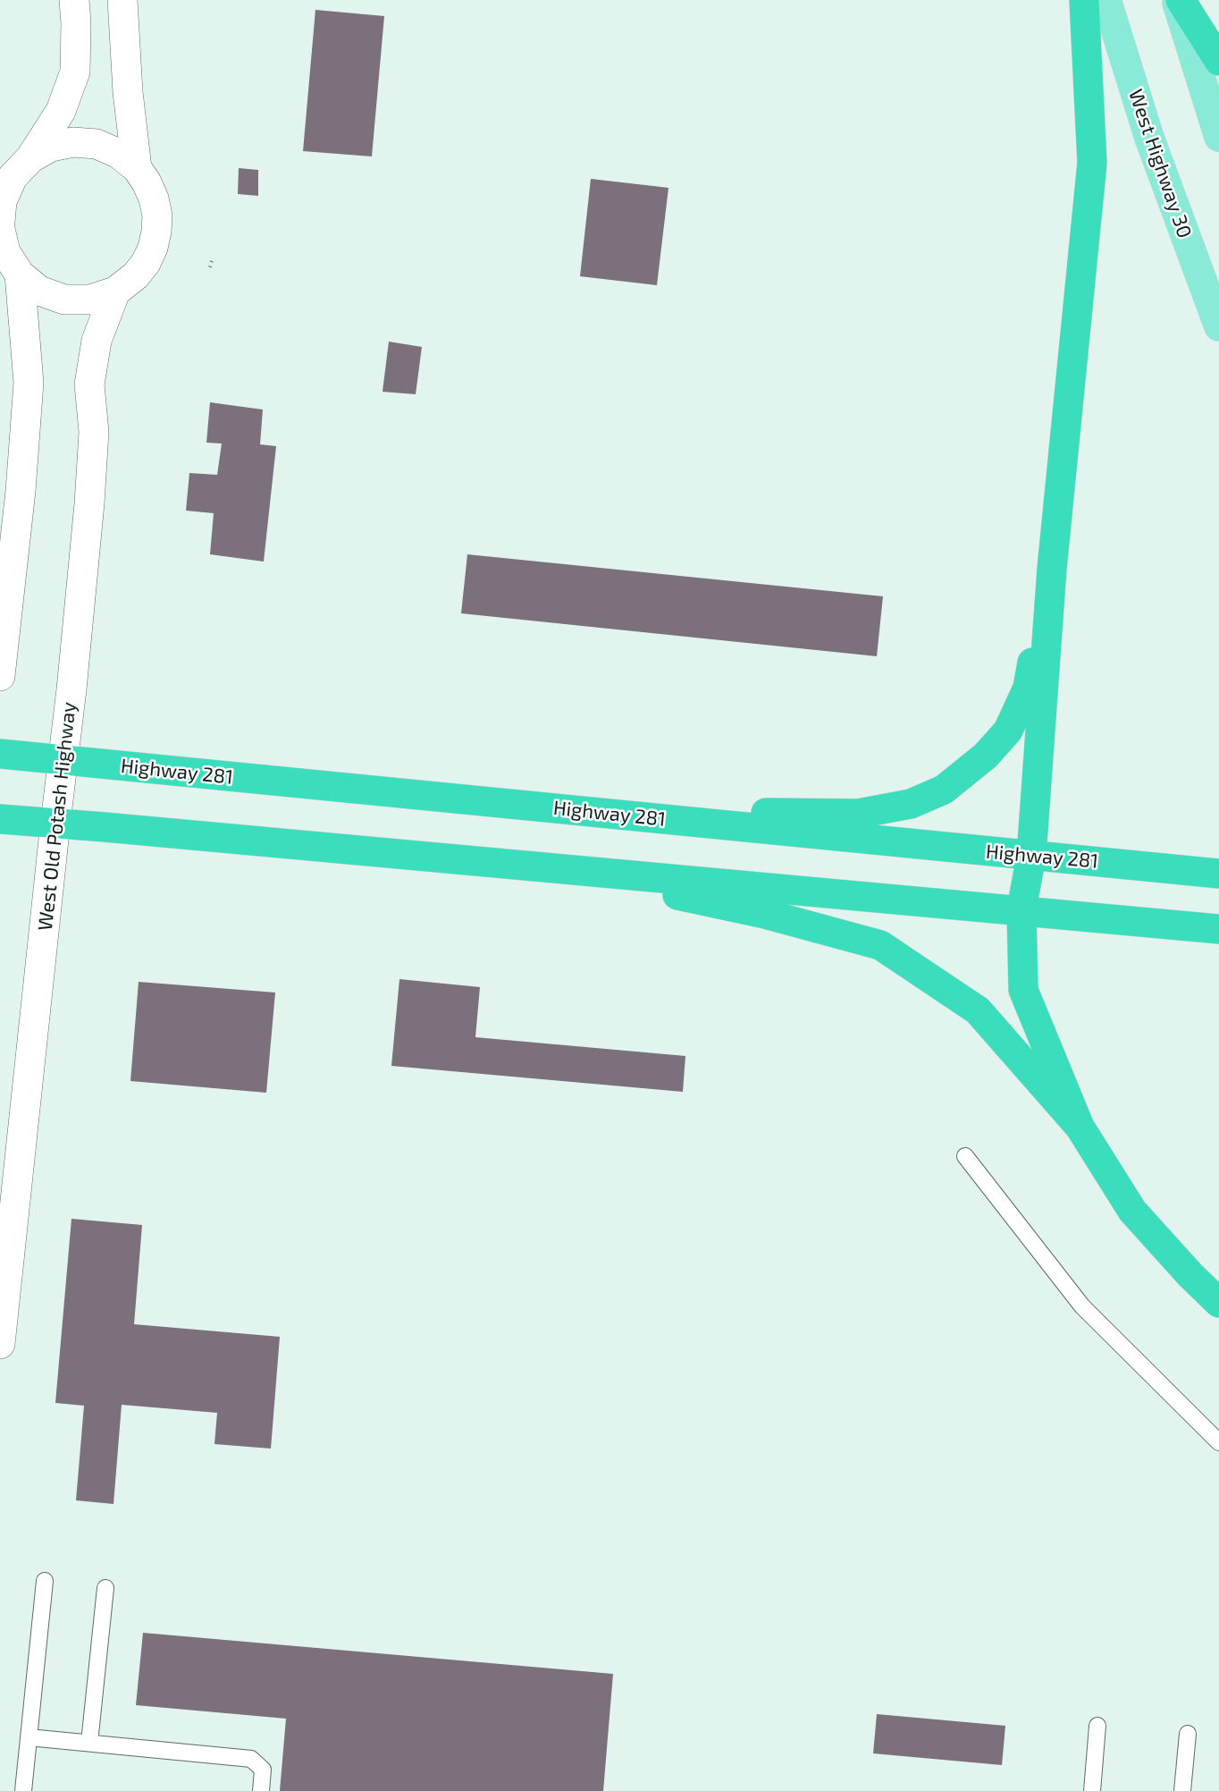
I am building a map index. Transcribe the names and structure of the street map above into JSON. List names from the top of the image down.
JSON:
{
  "streets": {
    "highway": ["Highway 281"],
    "main road": ["West Highway 30"],
    "street": ["West Old Potash Highway"]
  },
  "crossings": [
    ["Highway 281", "West Old Potash Highway"]
  ]
}
